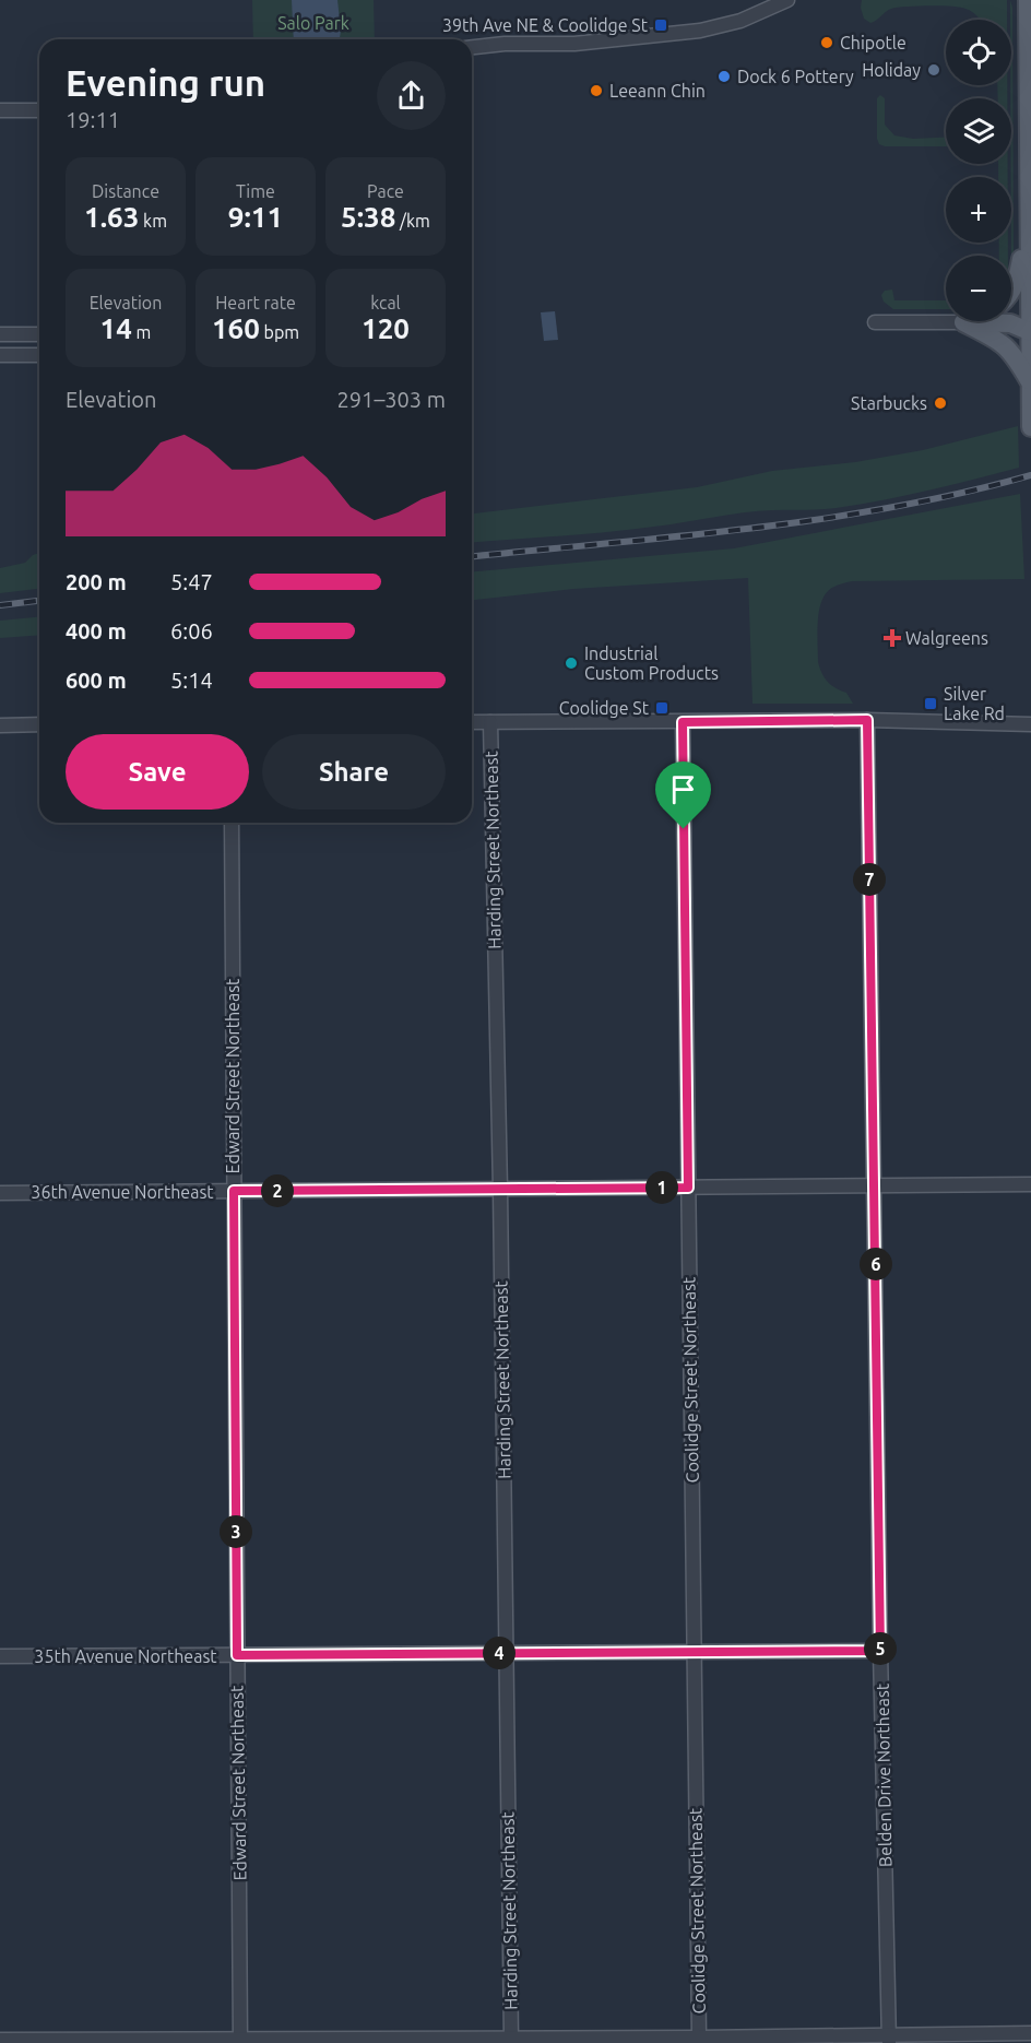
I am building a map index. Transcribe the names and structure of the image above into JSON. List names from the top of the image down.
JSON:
{
  "streets": {
    "street": [
      "Harding Street Northeast",
      "Edward Street Northeast",
      "36th Avenue Northeast",
      "Coolidge Street Northeast",
      "35th Avenue Northeast",
      "Belden Drive Northeast"
    ]
  },
  "crossings": [
    ["Harding Street Northeast", "36th Avenue Northeast"],
    ["Harding Street Northeast", "35th Avenue Northeast"],
    ["Edward Street Northeast", "36th Avenue Northeast"],
    ["Edward Street Northeast", "35th Avenue Northeast"],
    ["36th Avenue Northeast", "Coolidge Street Northeast"],
    ["36th Avenue Northeast", "Belden Drive Northeast"],
    ["Coolidge Street Northeast", "35th Avenue Northeast"],
    ["35th Avenue Northeast", "Belden Drive Northeast"]
  ],
  "parks": ["Salo Park"],
  "places": {
    "transit": ["39th Ave NE & Coolidge St", "Silver Lake Rd", "Coolidge St"],
    "other": [
      "Chipotle",
      "Holiday",
      "Dock 6 Pottery",
      "Leeann Chin",
      "Starbucks",
      "Industrial Custom Products"
    ],
    "health": ["Walgreens"]
  },
  "page": {
    "map_buttons": ["+", "−"],
    "heading": ["Evening run", "19:11"],
    "stats": [
      ["Distance", "1.63 km"],
      ["Time", "9:11"],
      ["Pace", "5:38 /km"],
      ["Elevation", "14 m"],
      ["Heart rate", "160 bpm"],
      ["kcal", "120"]
    ],
    "chart": ["Elevation", "291–303 m"],
    "list": [
      {
        "name": "200 m",
        "note": "5:47"
      },
      {
        "name": "400 m",
        "note": "6:06"
      },
      {
        "name": "600 m",
        "note": "5:14"
      }
    ],
    "buttons": ["Save", "Share"],
    "pins": [
      "7",
      "1",
      "2",
      "6",
      "3",
      "5",
      "4"
    ]
  }
}
